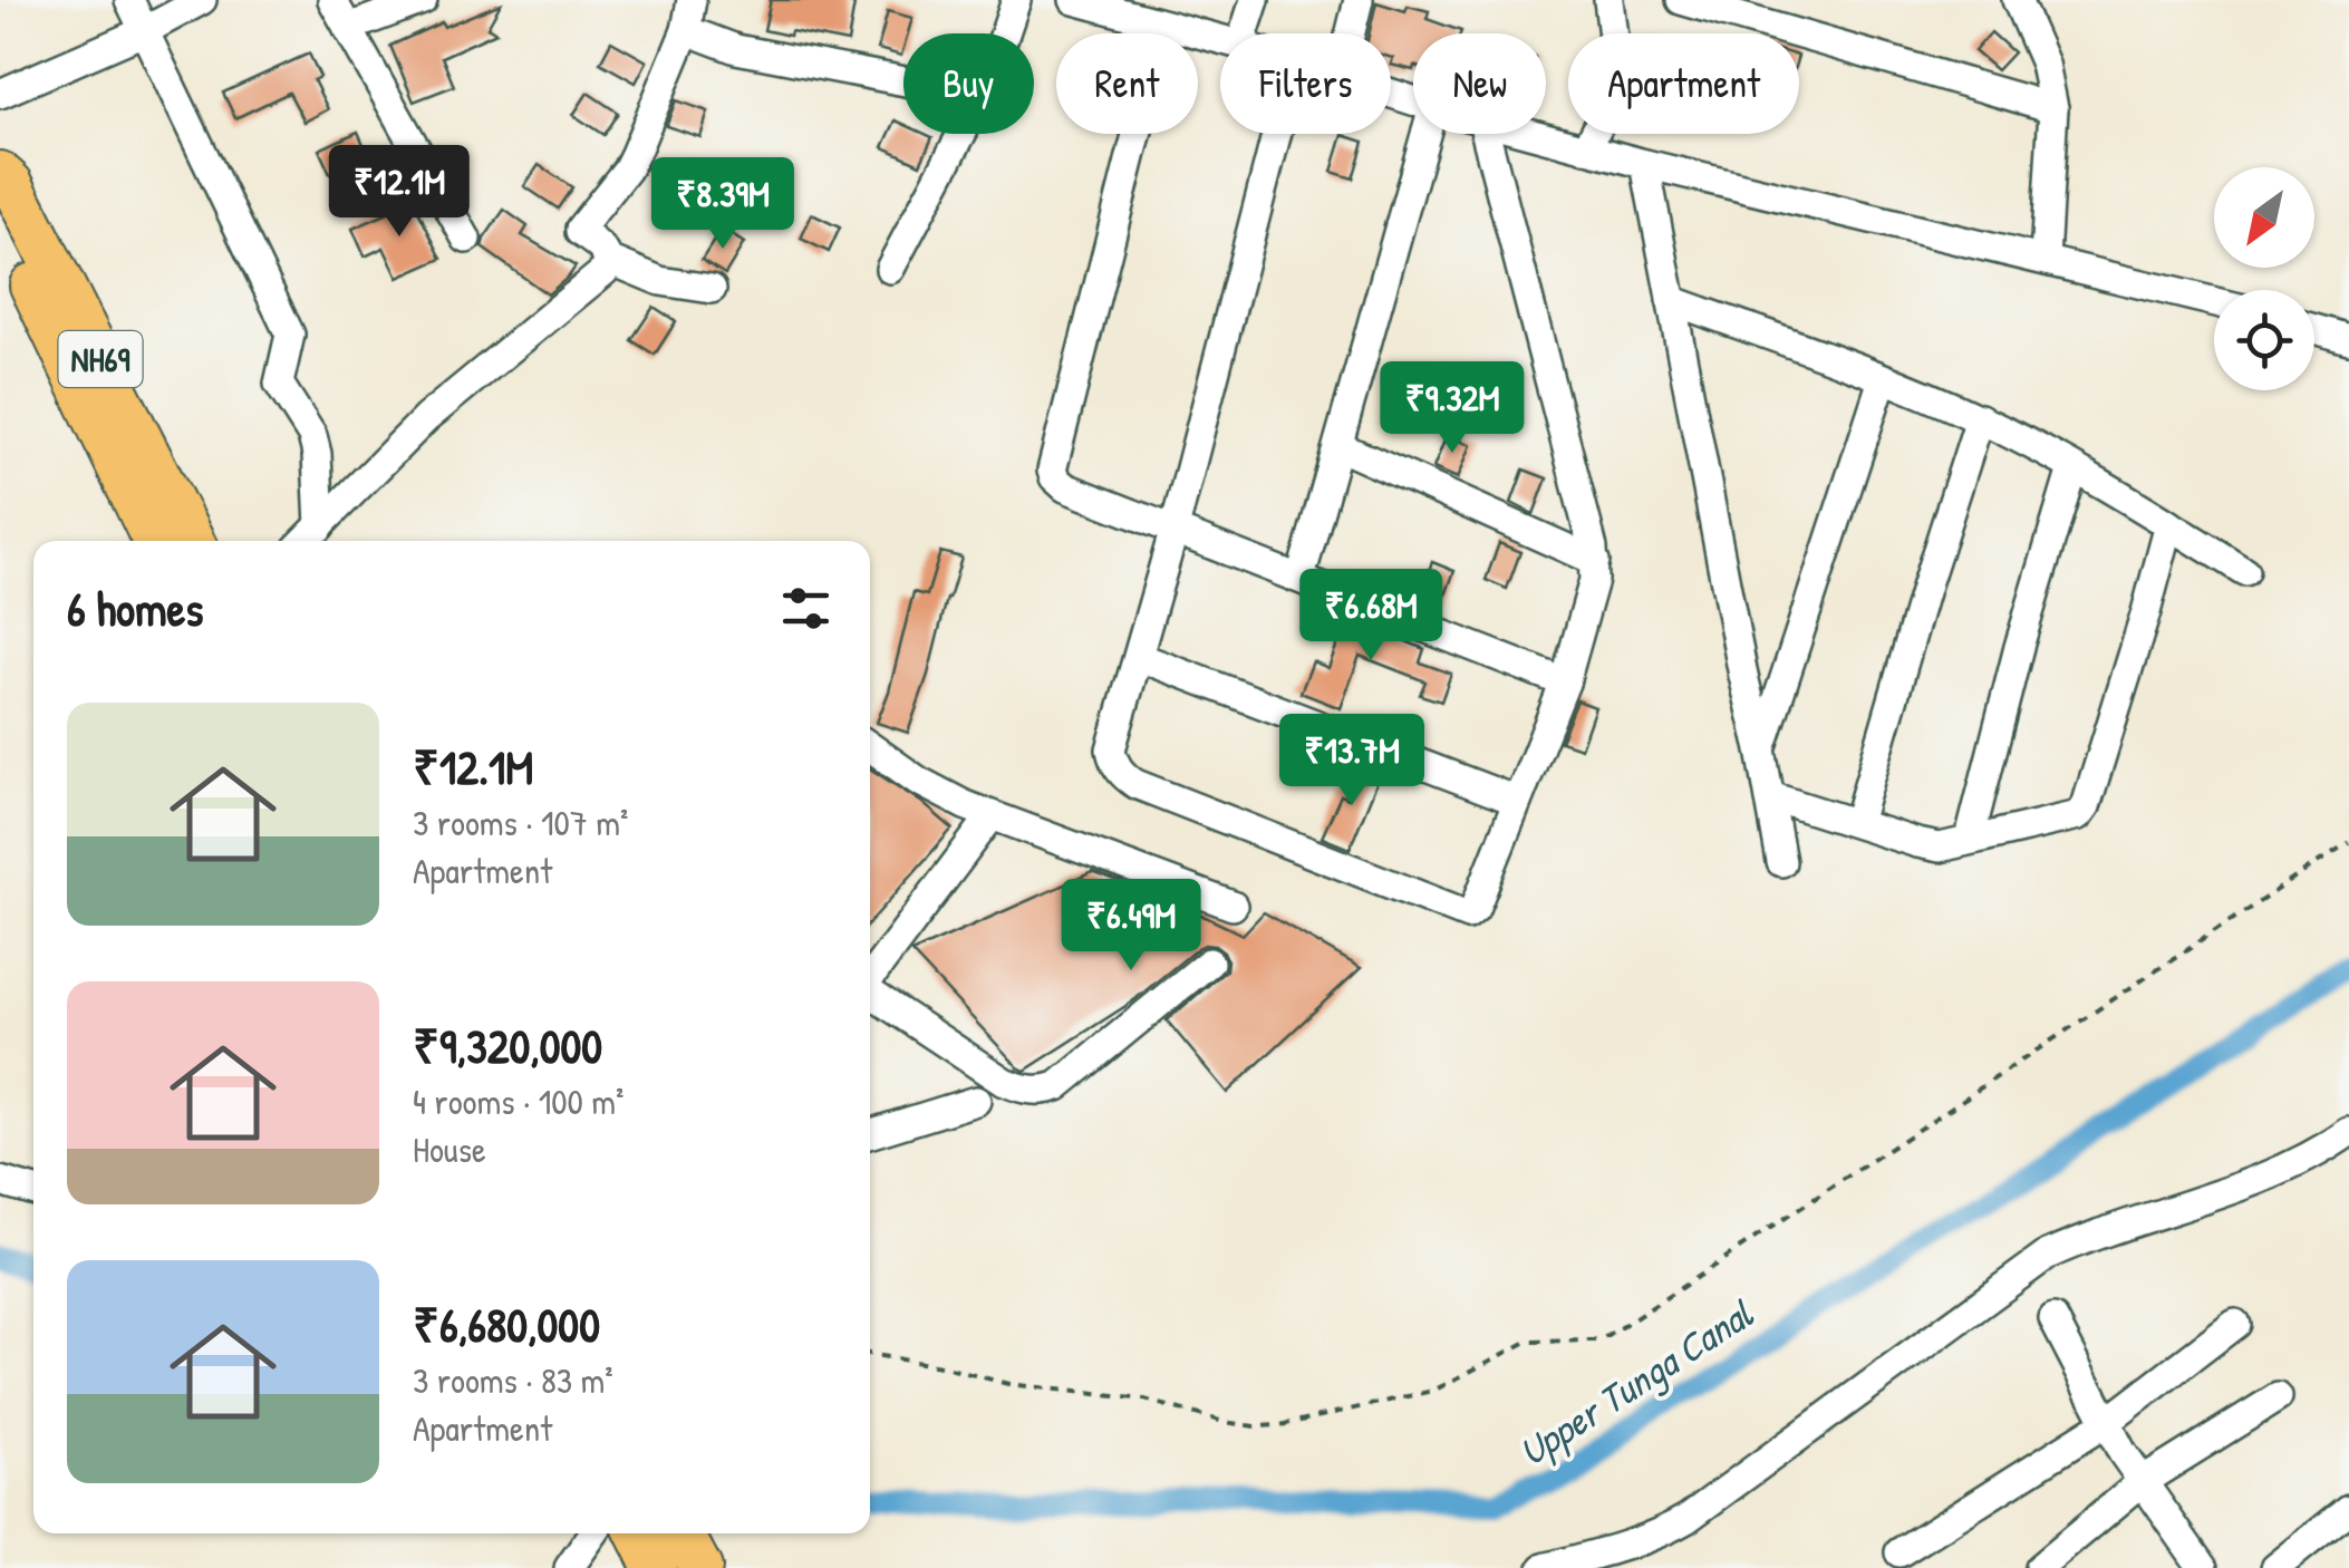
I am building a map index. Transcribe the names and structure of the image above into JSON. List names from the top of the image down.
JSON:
{
  "streets": {
    "highway": ["NH69"]
  },
  "water": ["Upper Tunga Canal"],
  "north": "bottom left",
  "page": {
    "chip": [
      "Buy",
      "Rent",
      "Filters",
      "New",
      "Apartment"
    ],
    "price": [
      "₹12.1M",
      "₹8.39M",
      "₹9.32M",
      "₹6.68M",
      "₹13.7M",
      "₹6.49M"
    ],
    "heading": "6 homes",
    "list": [
      {
        "name": "₹12.1M",
        "note": "3 rooms · 107 m² · Apartment"
      },
      {
        "name": "₹9,320,000",
        "note": "4 rooms · 100 m² · House"
      },
      {
        "name": "₹6,680,000",
        "note": "3 rooms · 83 m² · Apartment"
      }
    ]
  }
}
